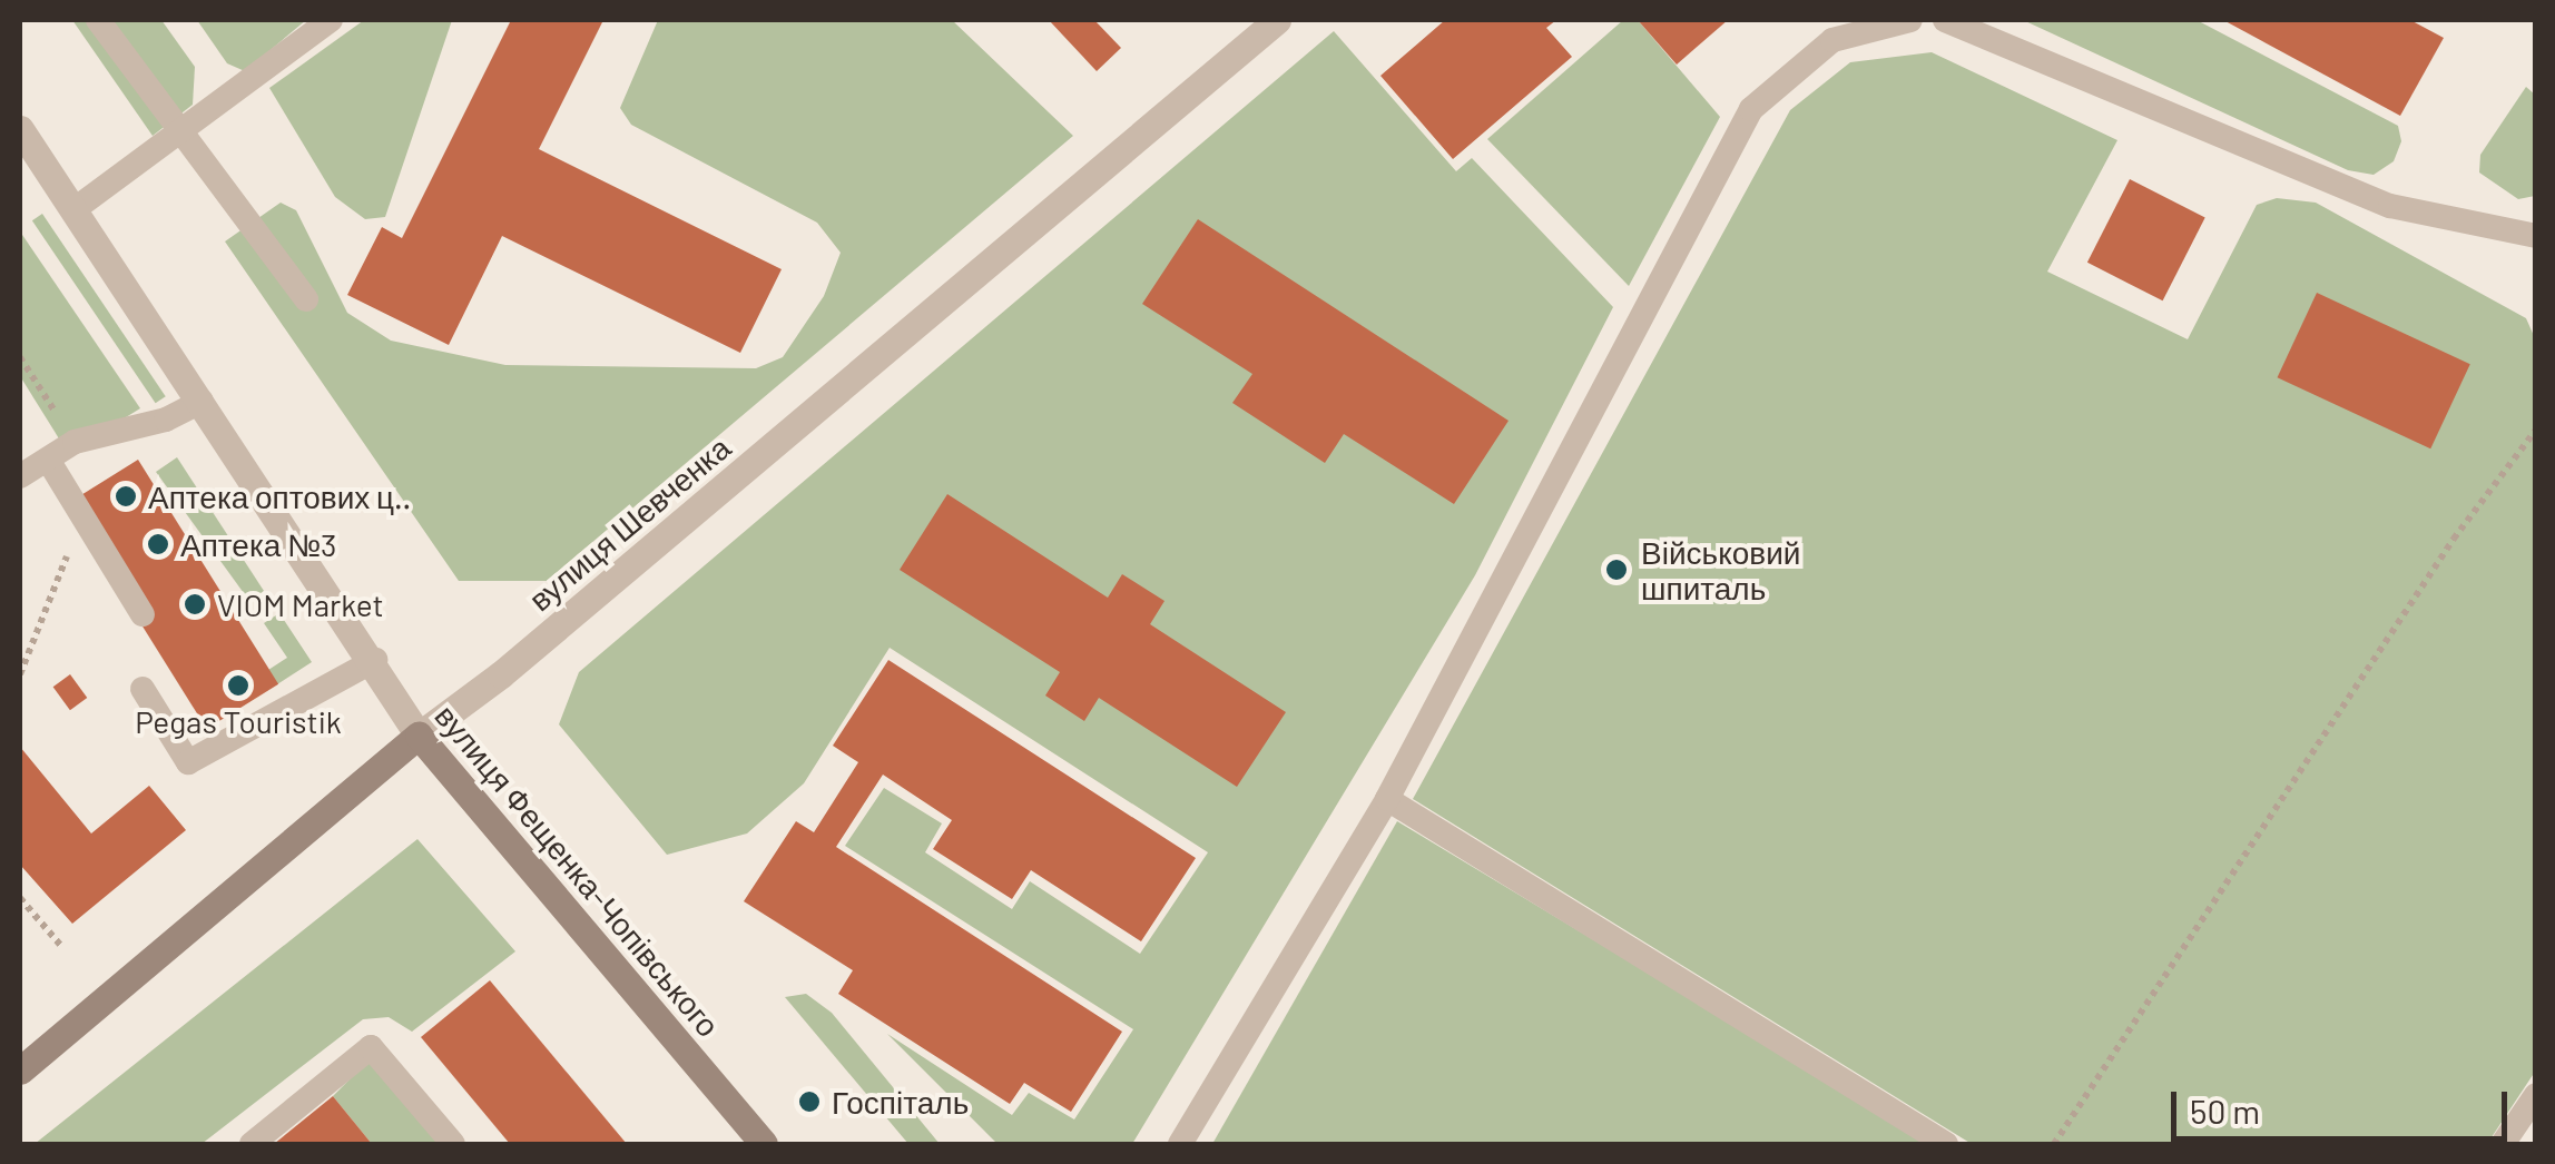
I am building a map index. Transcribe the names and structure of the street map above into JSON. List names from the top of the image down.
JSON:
{
  "streets": {
    "street": ["вулиця Шевченка", "вулиця Фещенка-Чопівського"]
  },
  "crossings": [
    ["вулиця Шевченка", "вулиця Фещенка-Чопівського"]
  ],
  "places": [
    "Аптека оптових ц‥",
    "Аптека №3",
    "Військовий шпиталь",
    "VIOM Market",
    "Pegas Touristik",
    "Госпіталь"
  ],
  "scale_bar": "50 m"
}
